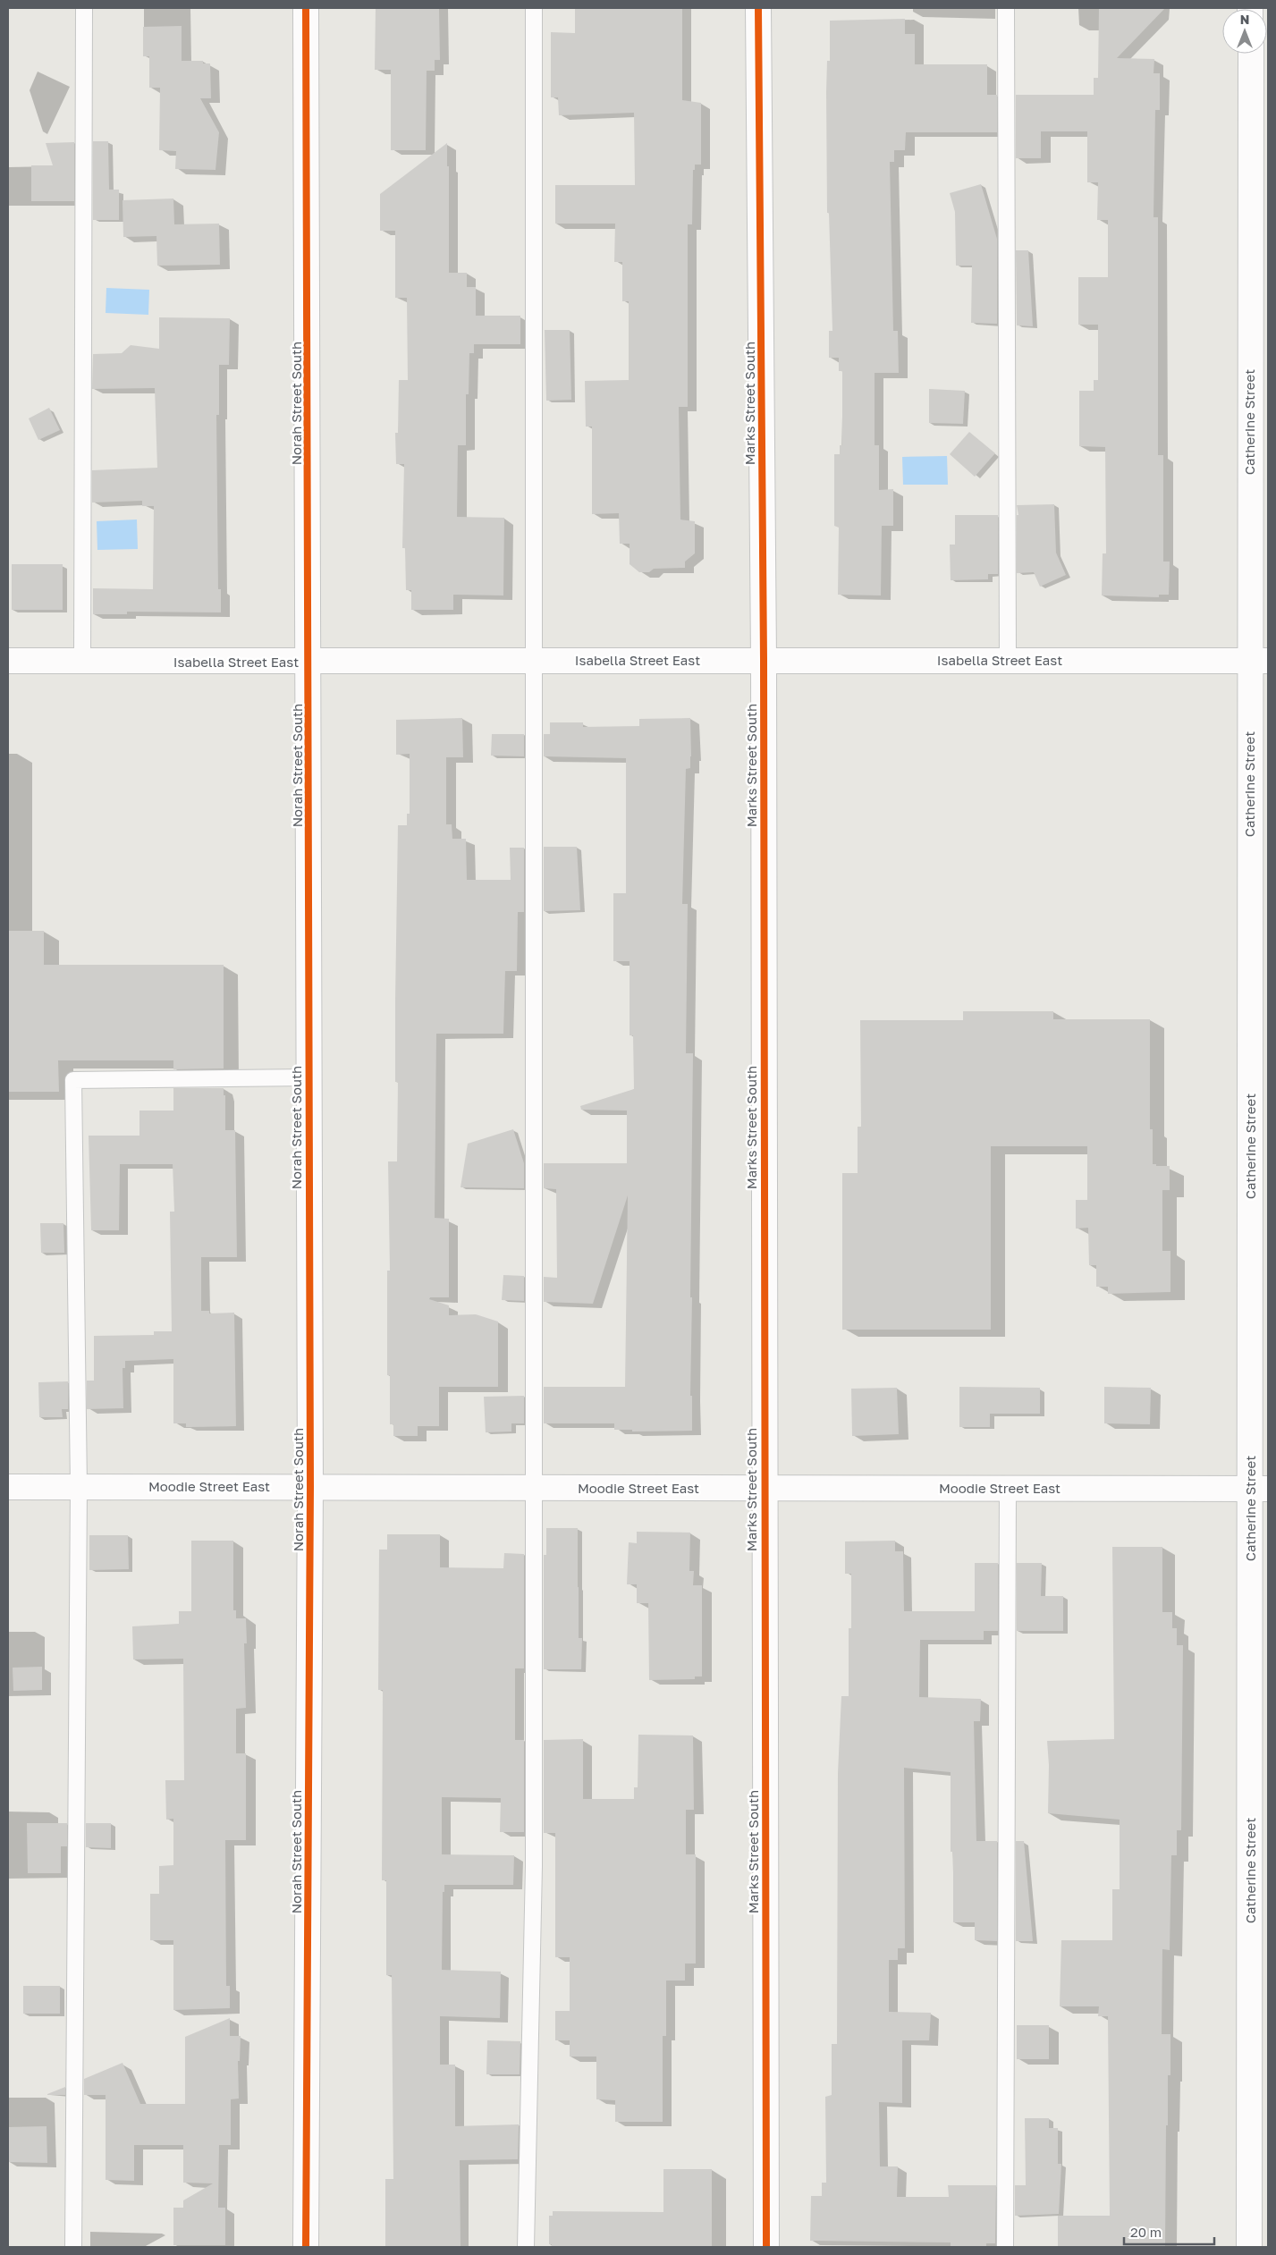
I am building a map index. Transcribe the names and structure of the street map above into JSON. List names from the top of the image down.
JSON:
{
  "streets": {
    "street": [
      "Norah Street South",
      "Marks Street South",
      "Catherine Street",
      "Isabella Street East",
      "Moodie Street East"
    ]
  },
  "crossings": [
    ["Norah Street South", "Isabella Street East"],
    ["Norah Street South", "Moodie Street East"],
    ["Marks Street South", "Isabella Street East"],
    ["Marks Street South", "Moodie Street East"],
    ["Catherine Street", "Isabella Street East"],
    ["Catherine Street", "Moodie Street East"]
  ],
  "scale_bar": "20 m",
  "north": "top"
}
